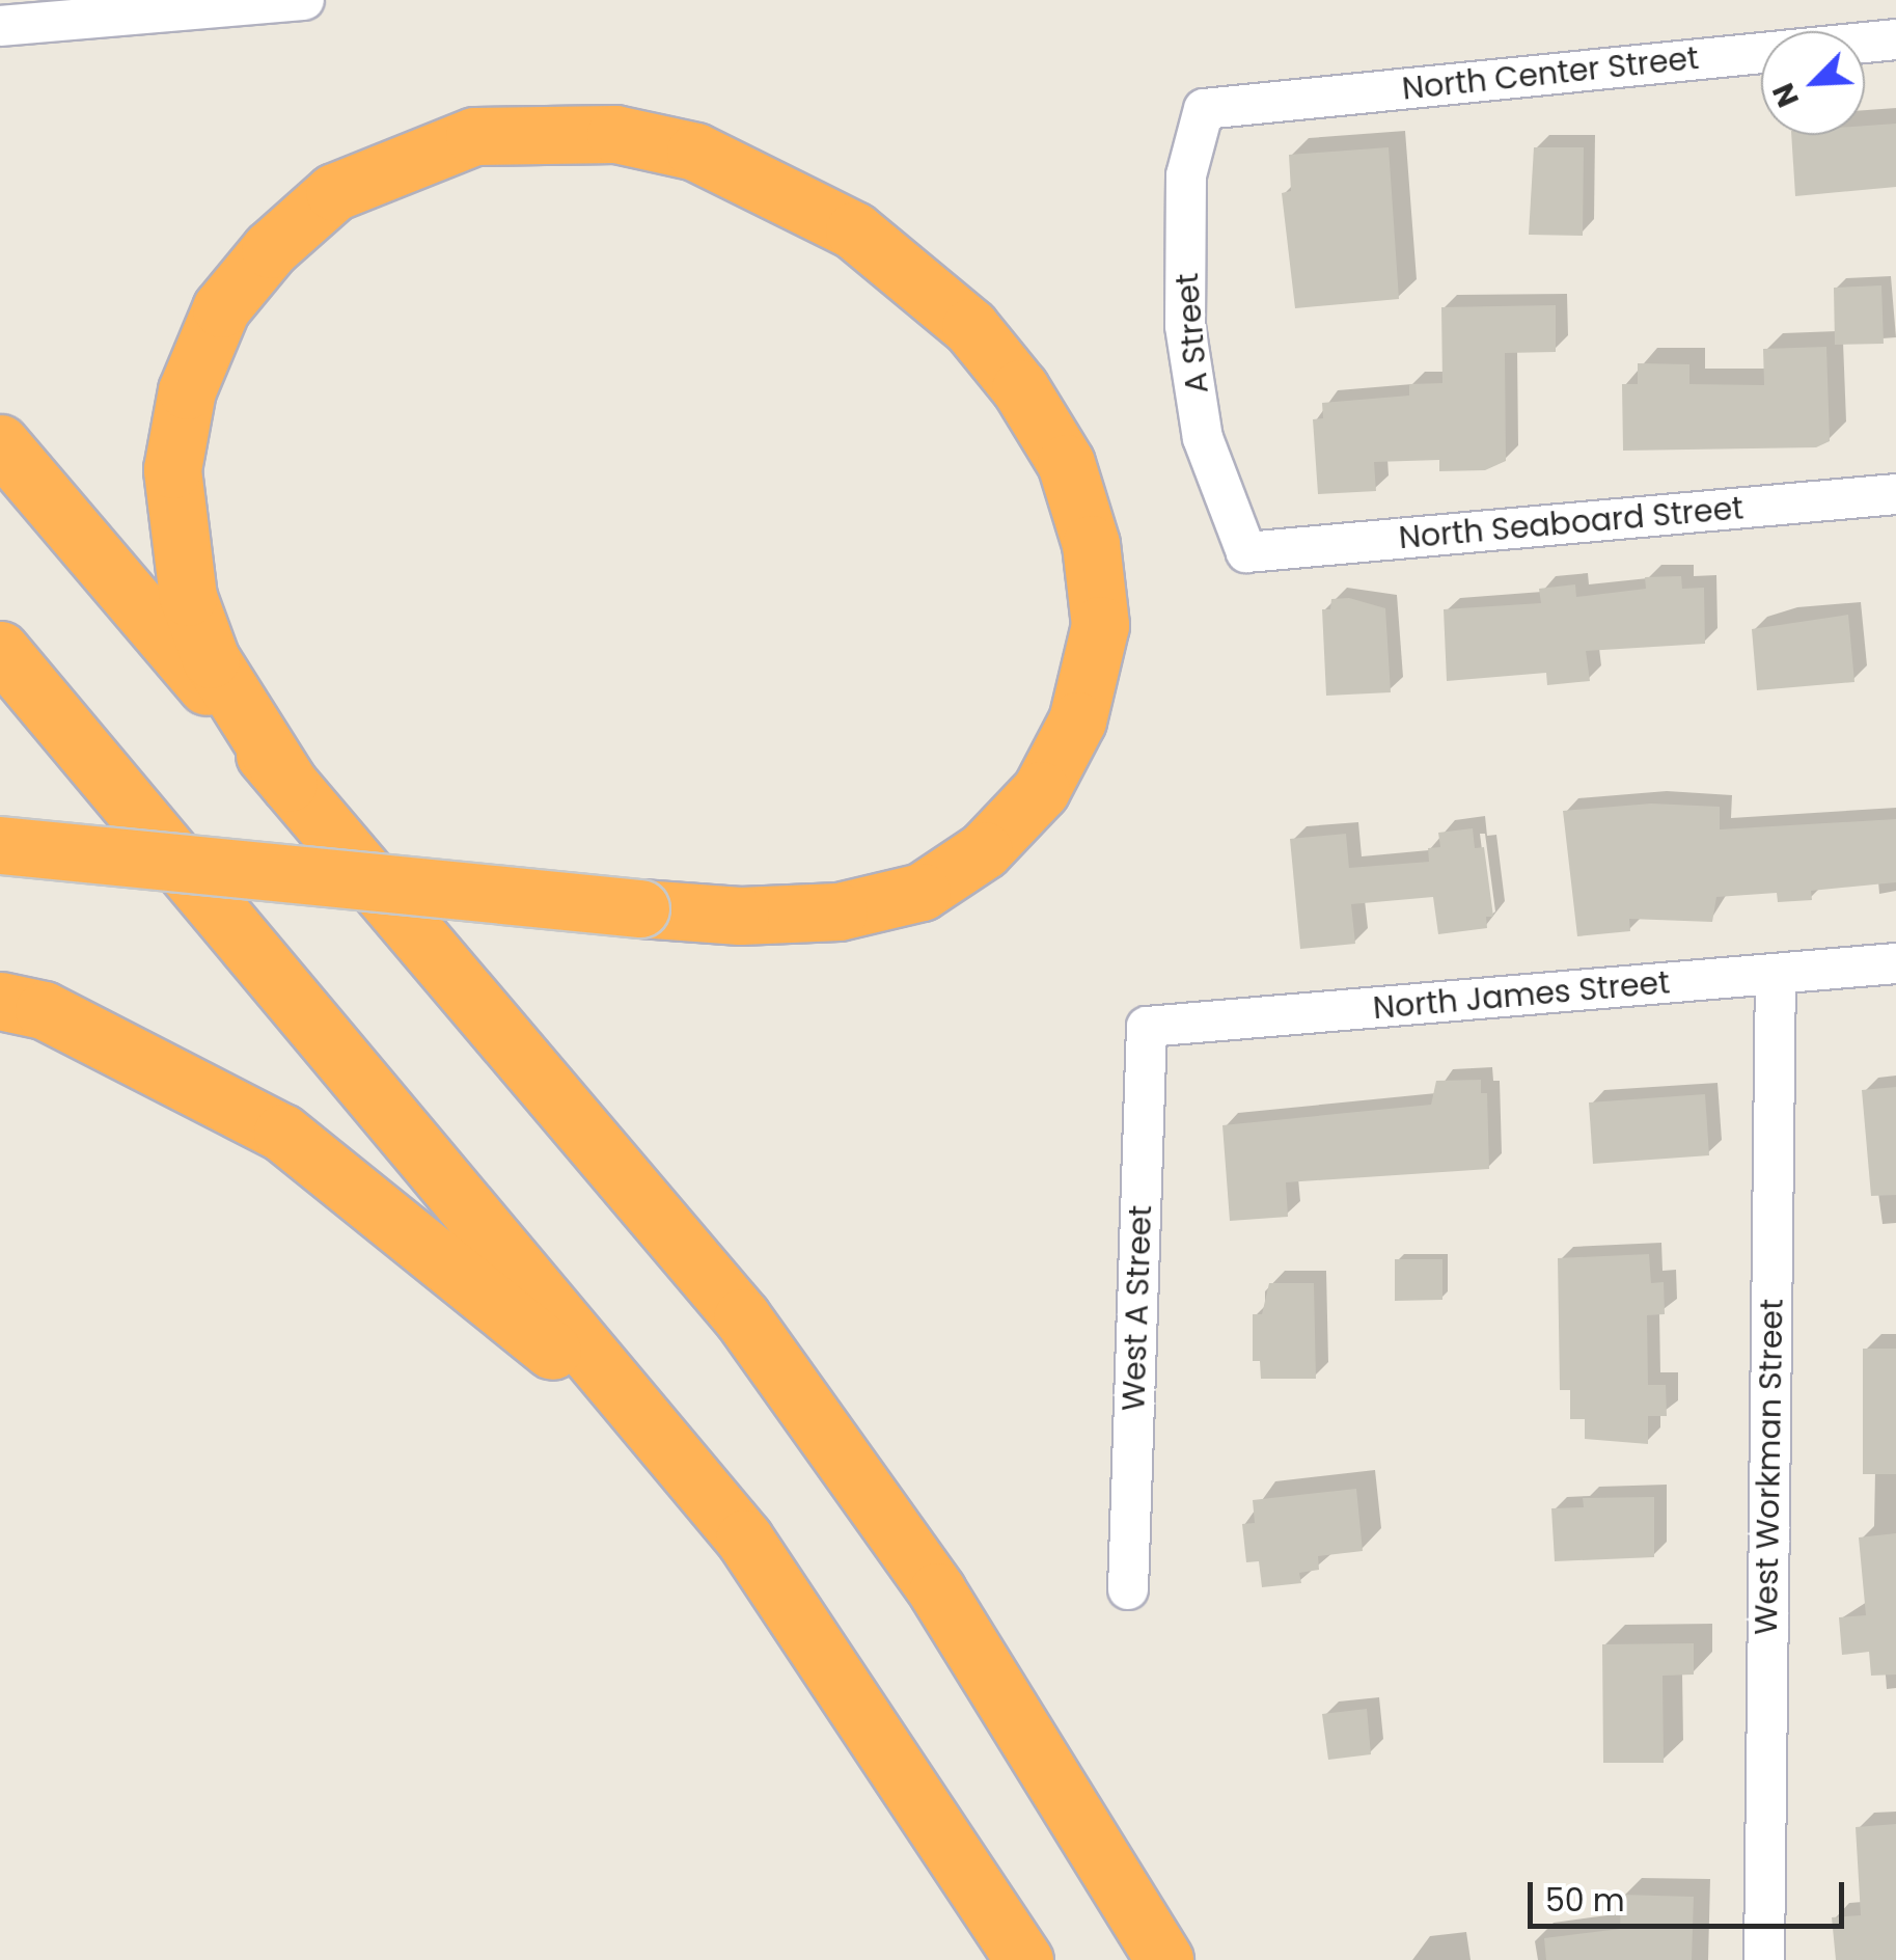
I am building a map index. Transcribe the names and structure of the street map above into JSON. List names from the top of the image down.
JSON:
{
  "streets": {
    "street": [
      "North Center Street",
      "A Street",
      "North Seaboard Street",
      "North James Street",
      "West A Street",
      "West Workman Street"
    ]
  },
  "crossings": [
    ["North Center Street", "A Street"],
    ["A Street", "North Seaboard Street"],
    ["North James Street", "West A Street"],
    ["North James Street", "West Workman Street"]
  ],
  "scale_bar": "50 m",
  "north": "bottom left"
}
